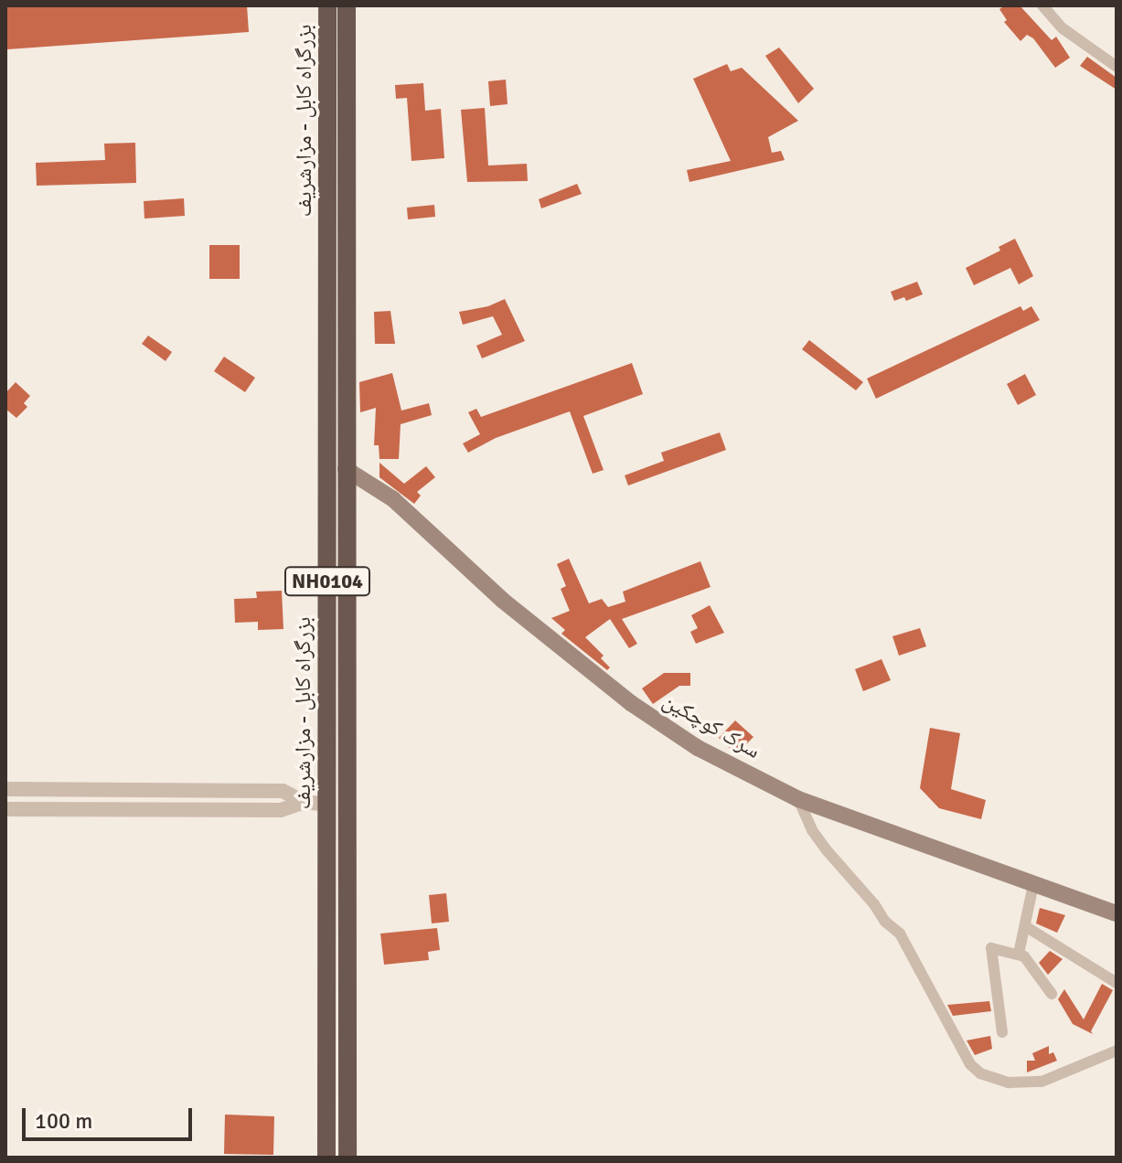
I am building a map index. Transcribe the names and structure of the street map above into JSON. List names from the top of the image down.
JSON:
{
  "streets": {
    "highway": ["بزرگراه کابل - مزارشریف", "NH0104"],
    "main road": ["سرک کوچکین"]
  },
  "crossings": [
    ["بزرگراه کابل - مزارشریف", "سرک کوچکین"]
  ],
  "scale_bar": "100 m"
}
